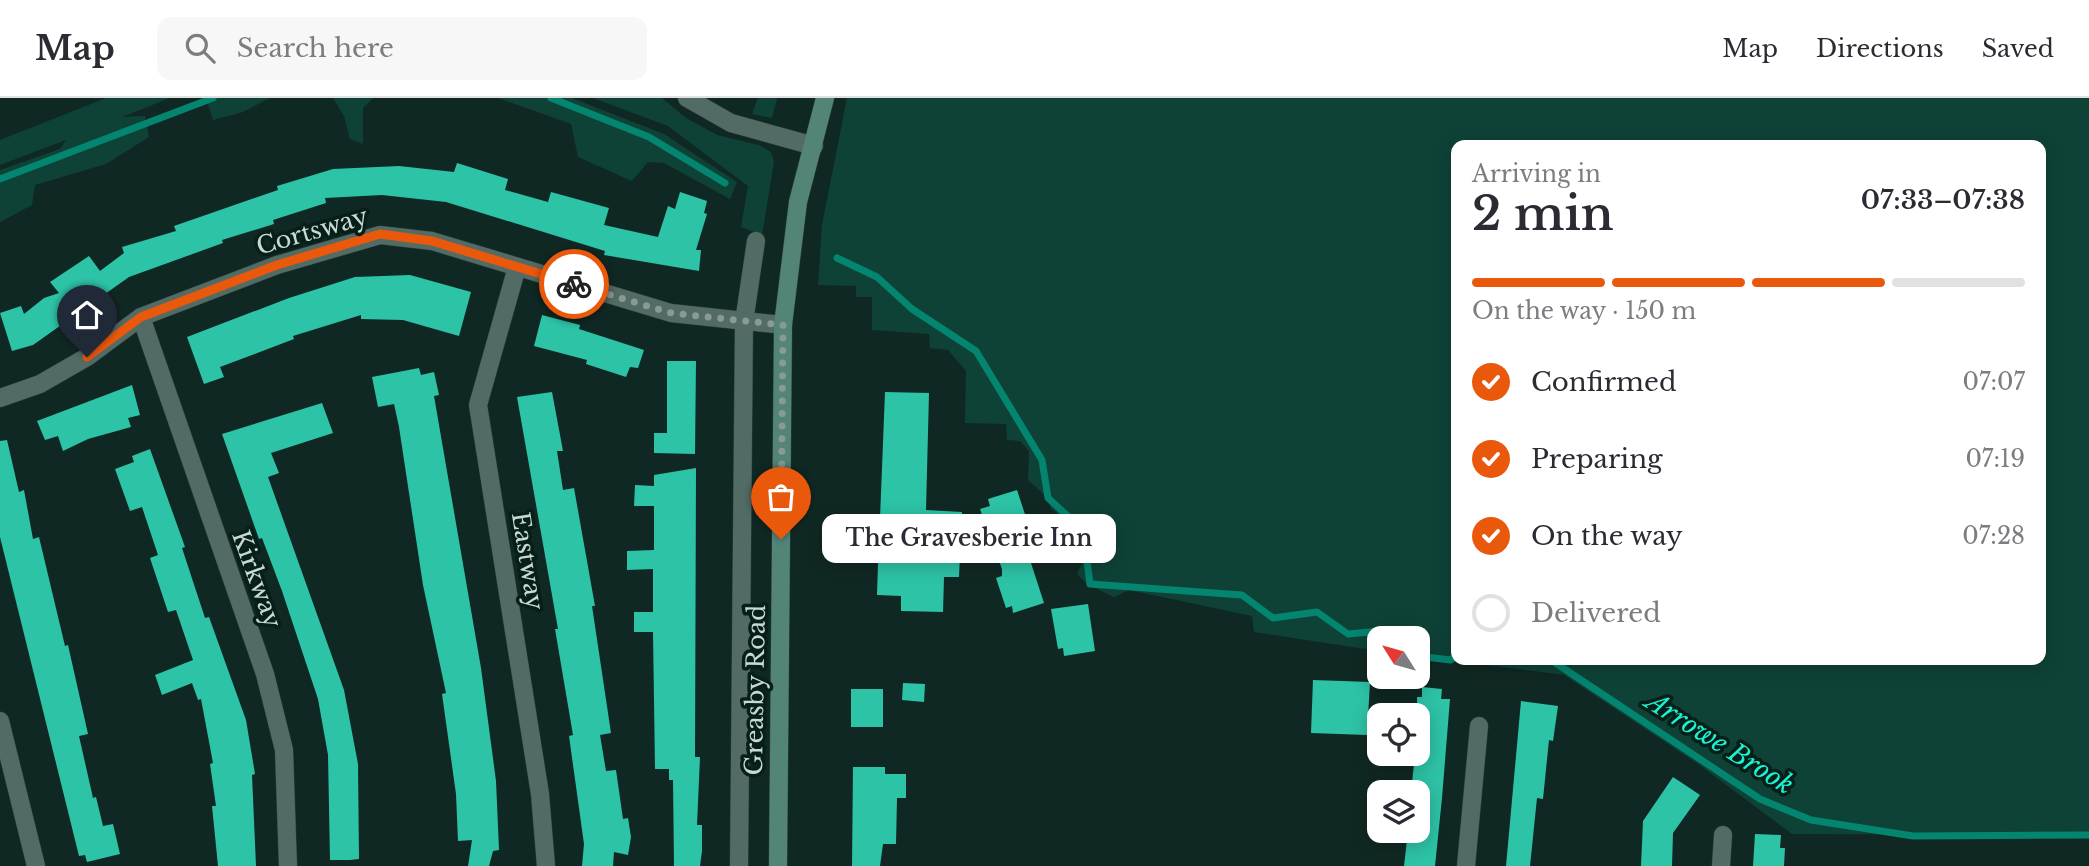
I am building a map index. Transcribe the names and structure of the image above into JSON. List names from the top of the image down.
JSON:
{
  "streets": {
    "main road": ["Greasby Road"],
    "street": ["Cortsway", "Eastway", "Kirkway"]
  },
  "crossings": [
    ["Cortsway", "Eastway"],
    ["Cortsway", "Kirkway"],
    ["Cortsway", "Greasby Road"]
  ],
  "water": ["Arrowe Brook"],
  "places": ["The Gravesberie Inn"],
  "north": "top left",
  "page": {
    "header": "Map",
    "search": "Search here",
    "nav": ["Map", "Directions", "Saved"],
    "heading": ["2 min", "Arriving in", "07:33–07:38"],
    "bar": "On the way · 150 m",
    "list": [
      ["Confirmed", "07:07"],
      ["Preparing", "07:19"],
      ["On the way", "07:28"],
      "Delivered"
    ],
    "bubble": "The Gravesberie Inn"
  }
}
